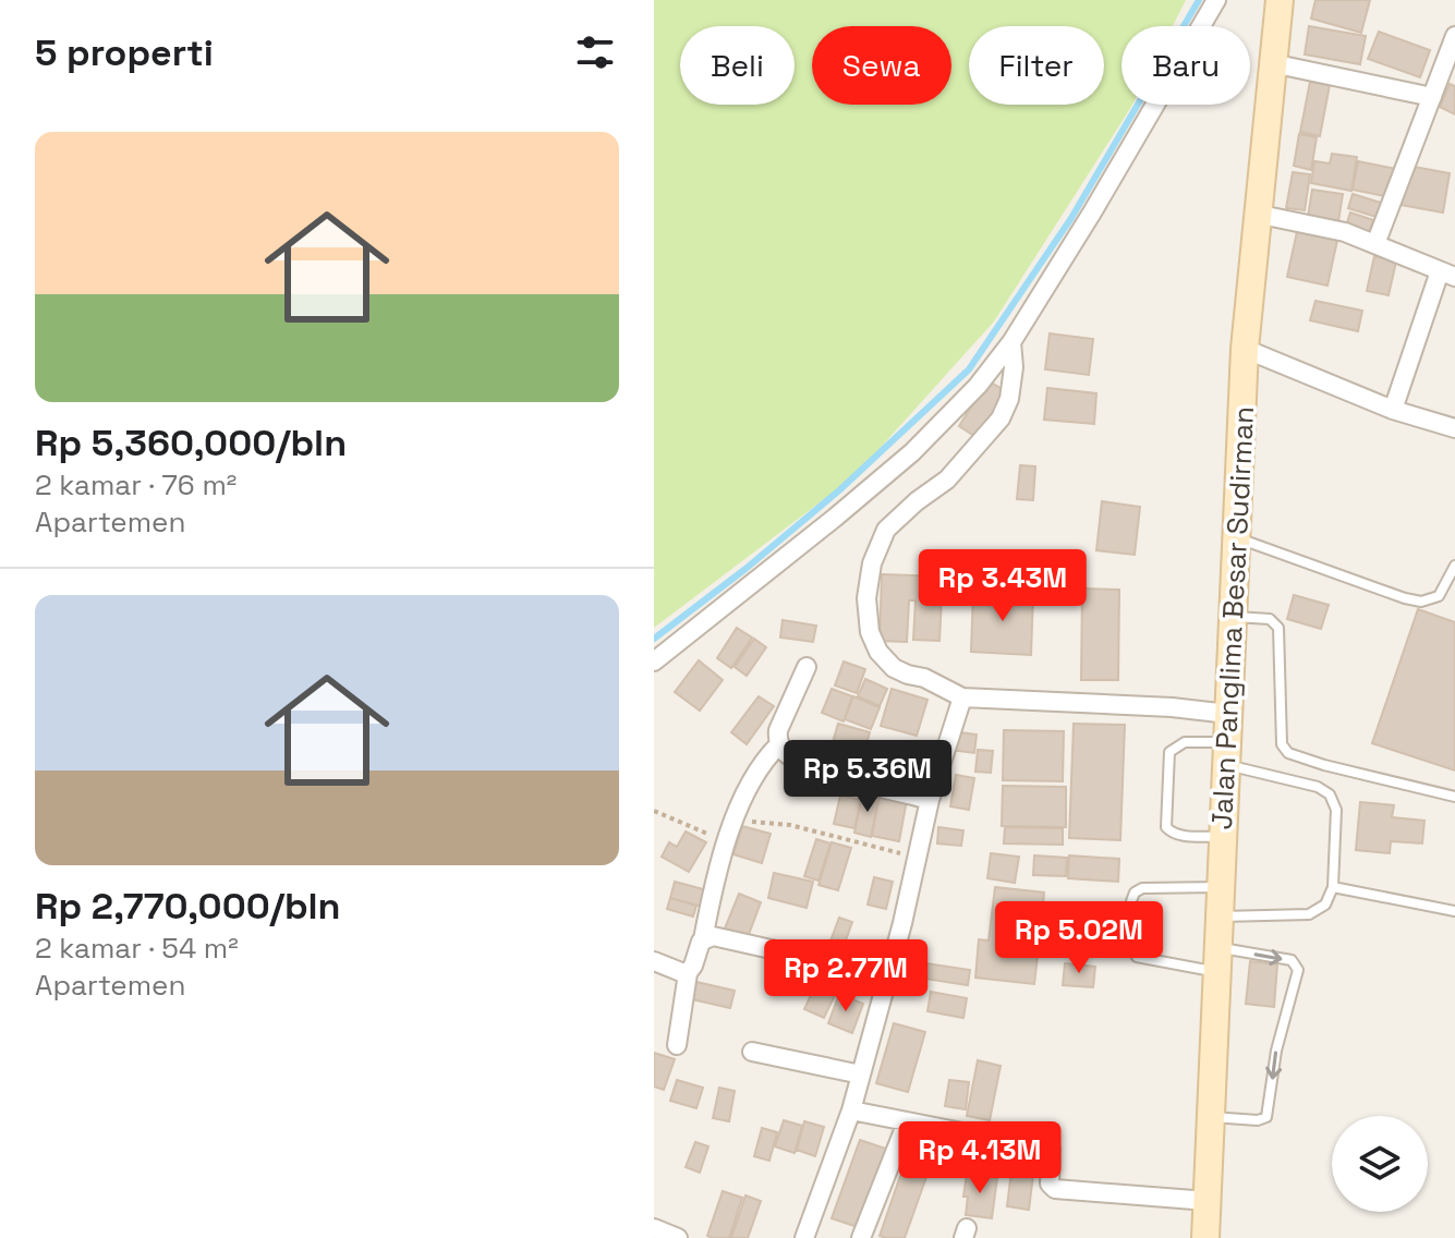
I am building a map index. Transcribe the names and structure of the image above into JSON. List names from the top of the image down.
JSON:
{
  "streets": {
    "main road": ["Jalan Panglima Besar Sudirman"]
  },
  "page": {
    "heading": "5 properti",
    "chip": [
      "Beli",
      "Sewa",
      "Filter",
      "Baru"
    ],
    "list": [
      {
        "name": "Rp 5,360,000/bln",
        "note": "2 kamar · 76 m² · Apartemen"
      },
      {
        "name": "Rp 2,770,000/bln",
        "note": "2 kamar · 54 m² · Apartemen"
      }
    ],
    "price": [
      "Rp 3.43M",
      "Rp 5.36M",
      "Rp 5.02M",
      "Rp 2.77M",
      "Rp 4.13M"
    ]
  }
}
